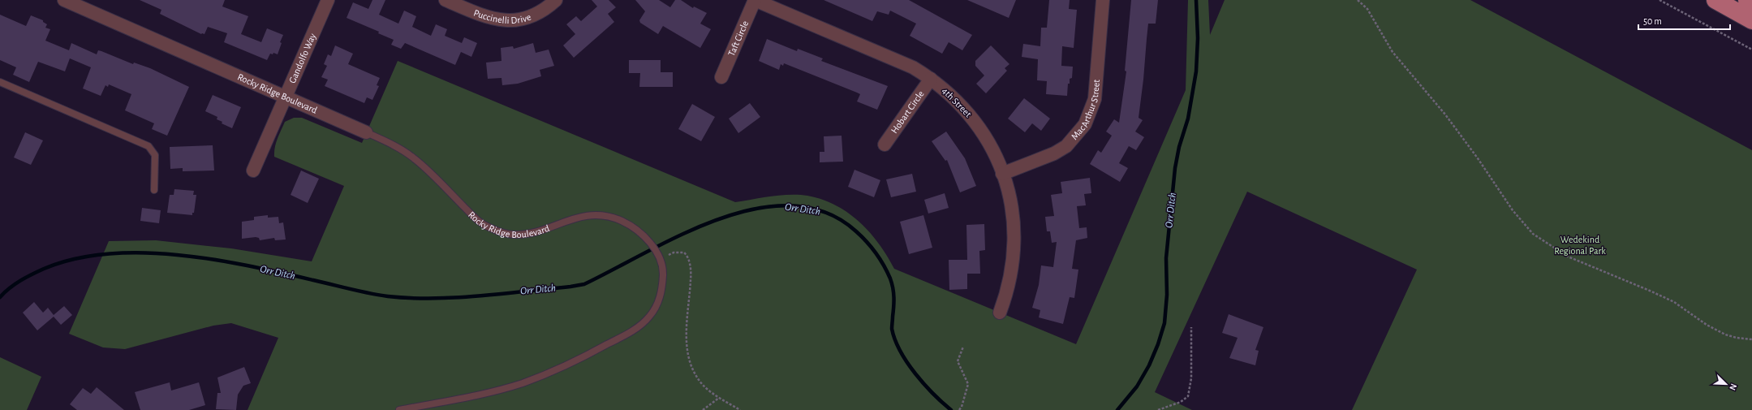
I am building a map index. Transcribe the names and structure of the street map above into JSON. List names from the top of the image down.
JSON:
{
  "streets": {
    "street": [
      "Puccinelli Drive",
      "Taft Circle",
      "Gandolfo Way",
      "Rocky Ridge Boulevard",
      "4th Street",
      "MacArthur Street",
      "Hobart Circle"
    ]
  },
  "crossings": [
    ["Taft Circle", "4th Street"],
    ["Gandolfo Way", "Rocky Ridge Boulevard"],
    ["4th Street", "MacArthur Street"],
    ["4th Street", "Hobart Circle"]
  ],
  "water": ["Orr Ditch"],
  "parks": ["Wedekind Regional Park"],
  "scale_bar": "50 m",
  "north": "bottom right"
}
